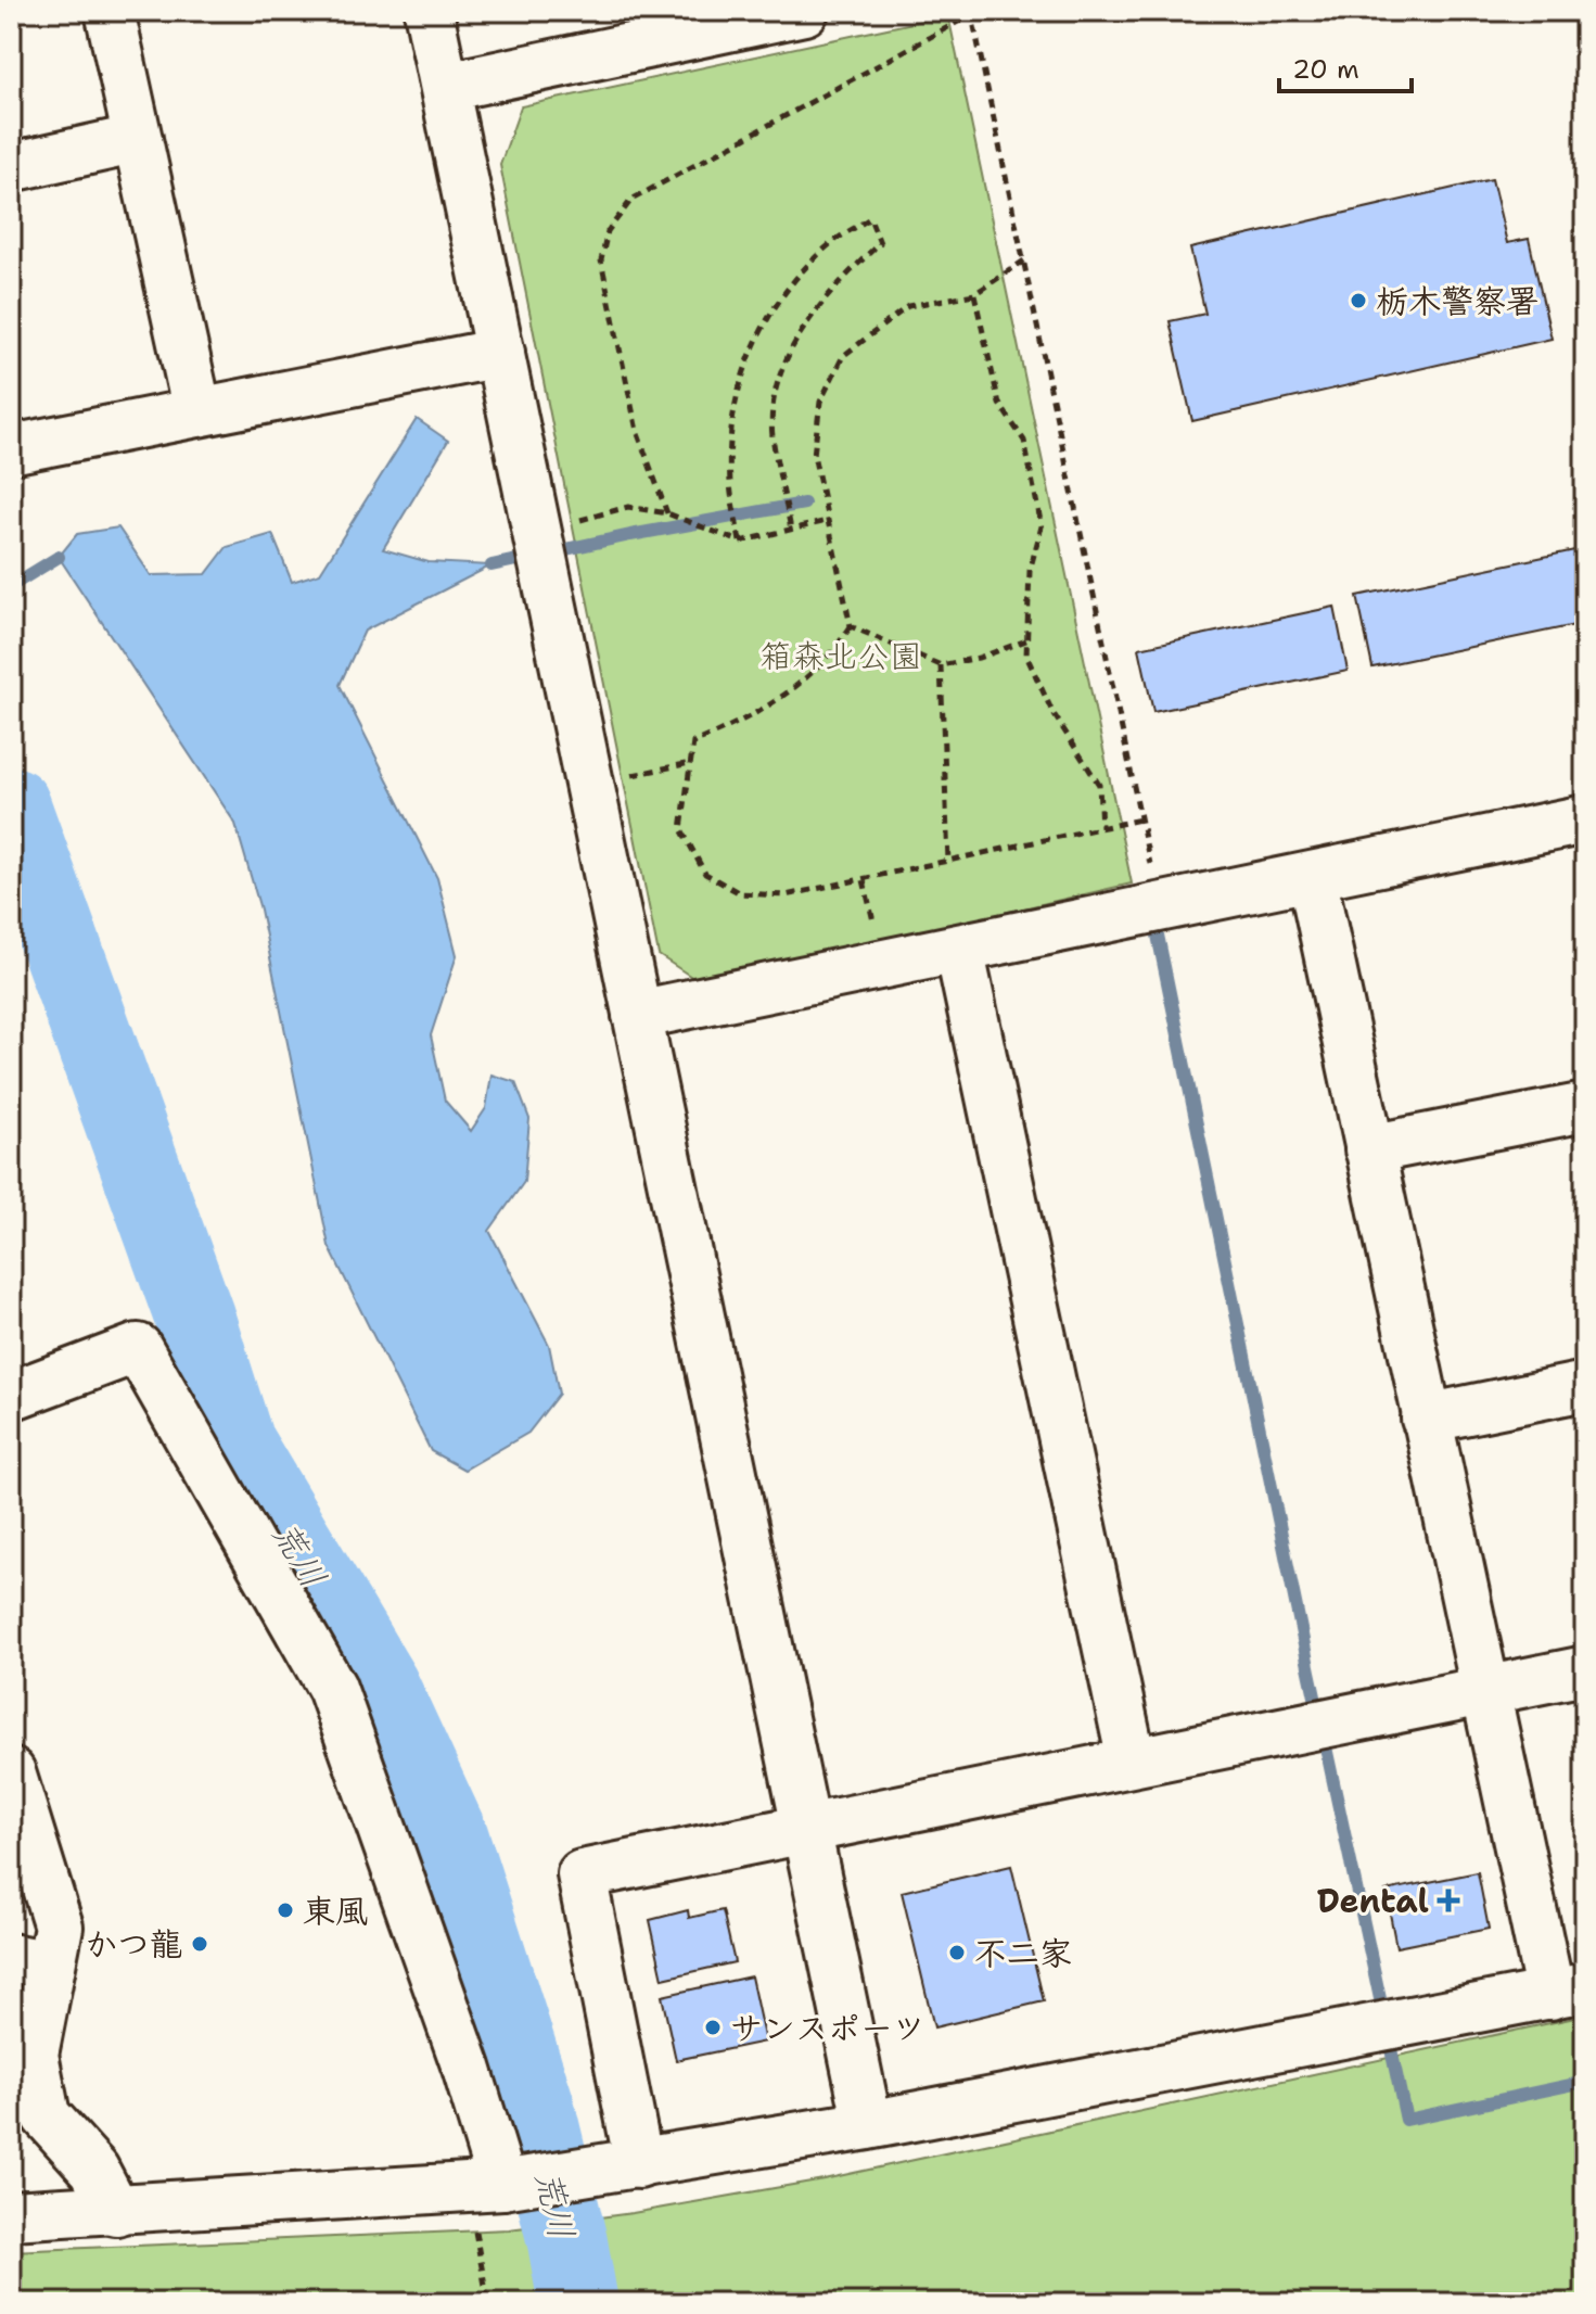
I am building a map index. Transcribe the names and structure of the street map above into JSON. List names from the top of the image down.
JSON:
{
  "water": ["荒川"],
  "parks": ["箱森北公園"],
  "places": {
    "other": [
      "栃木警察署",
      "東風",
      "かつ龍",
      "不二家",
      "サンスポーツ"
    ],
    "health": ["Dental"]
  },
  "scale_bar": "20 m"
}
